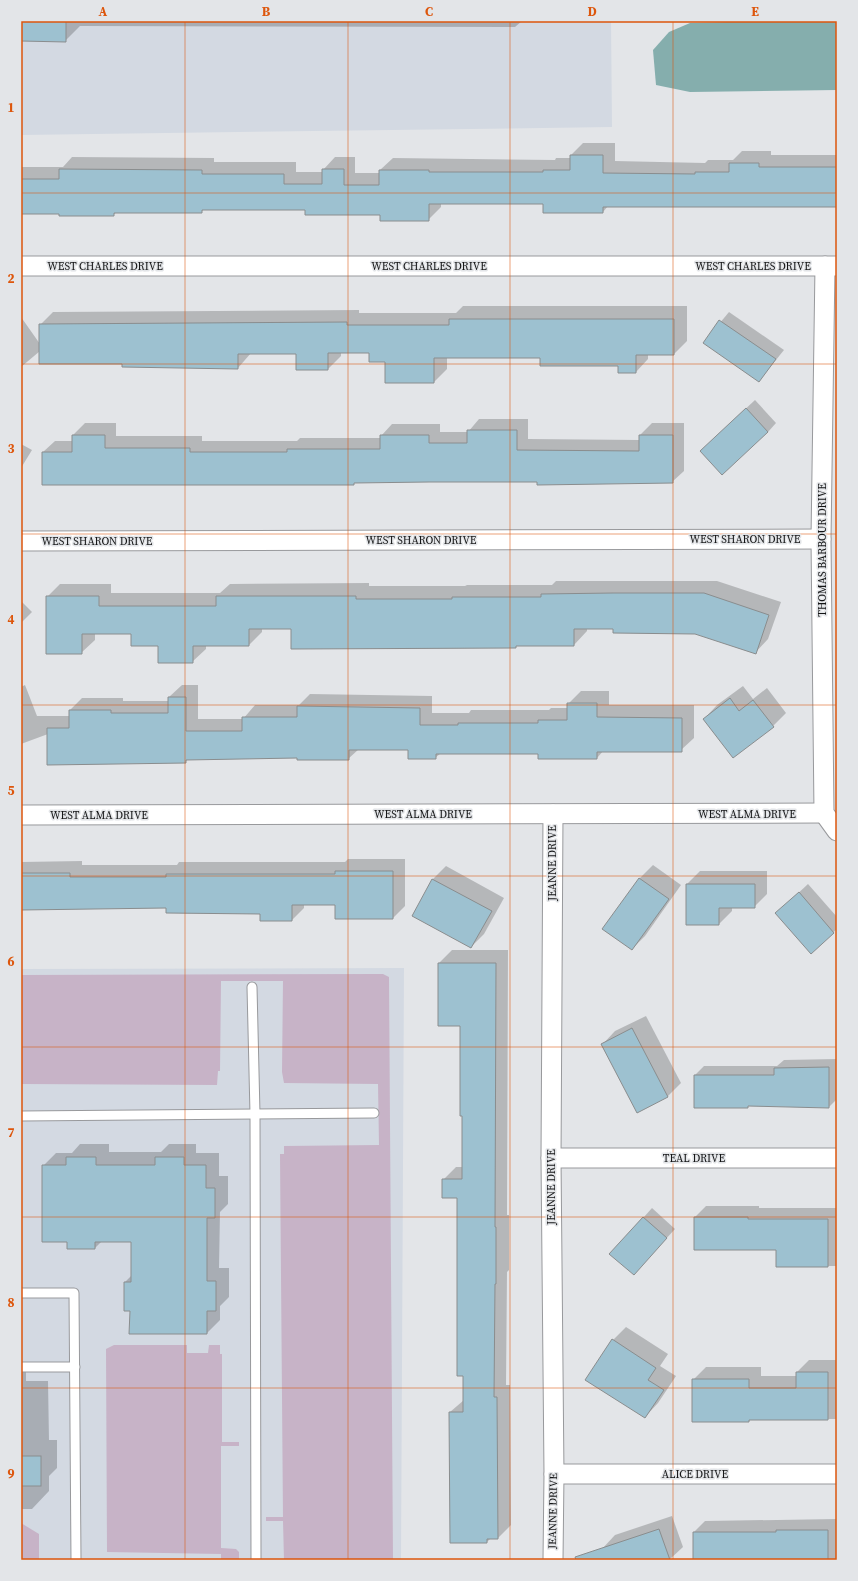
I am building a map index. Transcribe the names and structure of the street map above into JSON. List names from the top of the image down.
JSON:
{
  "streets": {
    "street": [
      "WEST CHARLES DRIVE",
      "WEST SHARON DRIVE",
      "THOMAS BARBOUR DRIVE",
      "WEST ALMA DRIVE",
      "JEANNE DRIVE",
      "TEAL DRIVE",
      "ALICE DRIVE"
    ]
  },
  "crossings": [
    ["WEST CHARLES DRIVE", "THOMAS BARBOUR DRIVE"],
    ["WEST SHARON DRIVE", "THOMAS BARBOUR DRIVE"],
    ["THOMAS BARBOUR DRIVE", "WEST ALMA DRIVE"],
    ["WEST ALMA DRIVE", "JEANNE DRIVE"],
    ["JEANNE DRIVE", "TEAL DRIVE"],
    ["JEANNE DRIVE", "ALICE DRIVE"]
  ],
  "grid": {
    "columns": [
      "A",
      "B",
      "C",
      "D",
      "E"
    ],
    "rows": [
      "1",
      "2",
      "3",
      "4",
      "5",
      "6",
      "7",
      "8",
      "9"
    ]
  }
}
